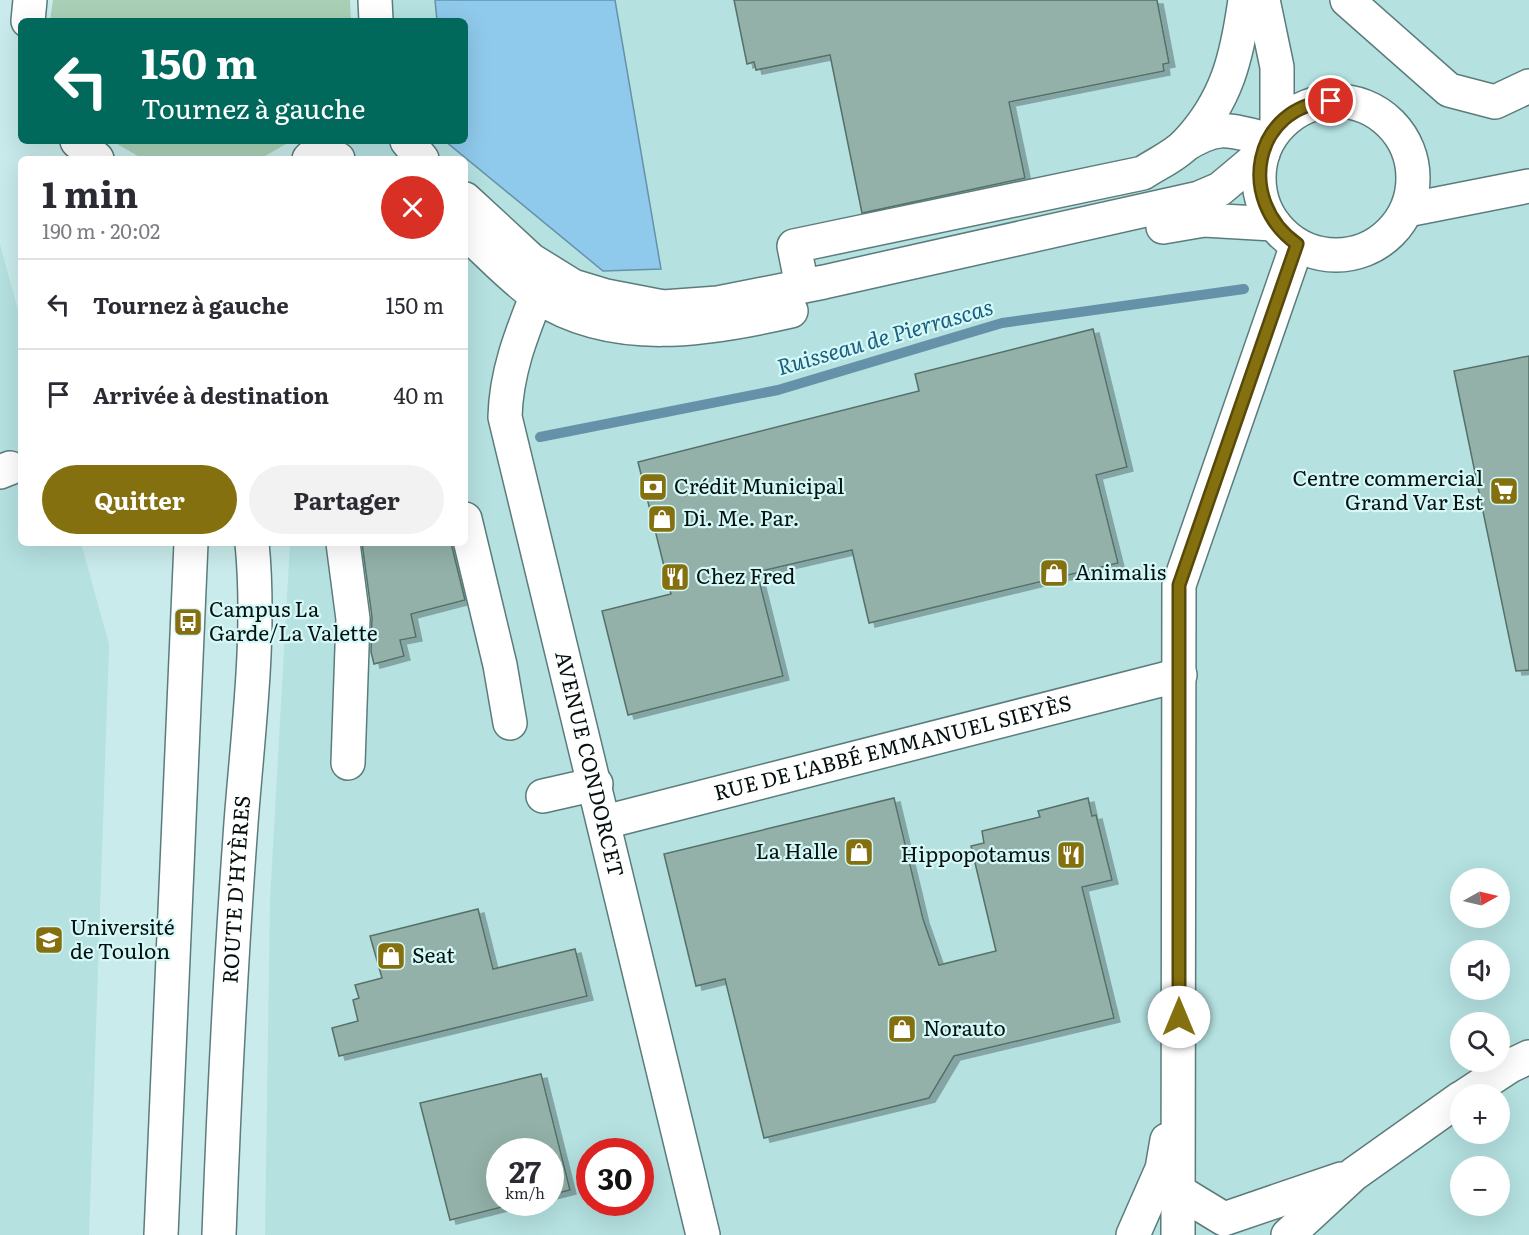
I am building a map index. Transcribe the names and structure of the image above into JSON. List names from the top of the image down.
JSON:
{
  "streets": {
    "street": ["RUE DE L'ABBÉ EMMANUEL SIEYÈS", "AVENUE CONDORCET", "ROUTE D'HYÈRES"]
  },
  "crossings": [
    ["RUE DE L'ABBÉ EMMANUEL SIEYÈS", "AVENUE CONDORCET"]
  ],
  "water": ["Ruisseau de Pierrascas"],
  "places": {
    "bank": ["Crédit Municipal"],
    "supermarket": ["Centre commercial Grand Var Est"],
    "shop": [
      "Di. Me. Par.",
      "Animalis",
      "La Halle",
      "Seat",
      "Norauto"
    ],
    "restaurant": ["Chez Fred", "Hippopotamus"],
    "bus stop": ["Campus La Garde/La Valette"],
    "school or university": ["Université de Toulon"]
  },
  "north": "right",
  "page": {
    "turn": ["150 m", "Tournez à gauche"],
    "heading": ["1 min", "190 m · 20:02"],
    "list": [
      {
        "name": "Tournez à gauche",
        "value": "150 m"
      },
      {
        "name": "Arrivée à destination",
        "value": "40 m"
      }
    ],
    "buttons": ["Quitter", "Partager"],
    "map_buttons": ["+", "−"],
    "speed": "27 km/h",
    "limit": "30"
  }
}
